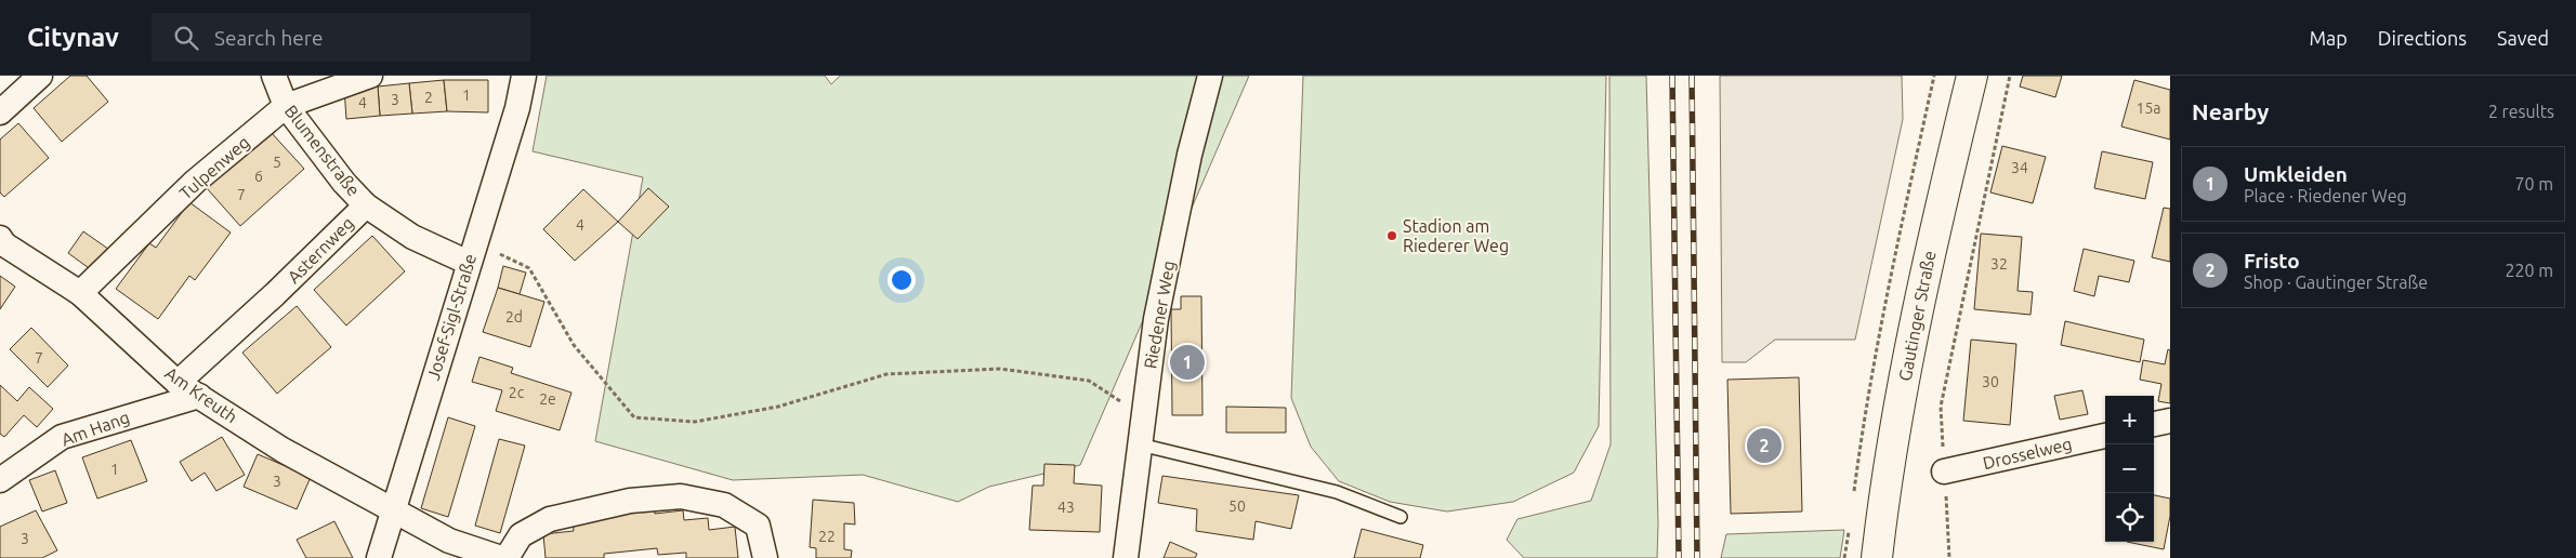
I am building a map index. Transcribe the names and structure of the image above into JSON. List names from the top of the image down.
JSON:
{
  "streets": {
    "main road": ["Gautinger Straße"],
    "street": [
      "Blumenstraße",
      "Tulpenweg",
      "Asternweg",
      "Riedener Weg",
      "Josef-Sigl-Straße",
      "Am Kreuth",
      "Am Hang",
      "Drosselweg"
    ]
  },
  "crossings": [
    ["Blumenstraße", "Tulpenweg"],
    ["Blumenstraße", "Asternweg"],
    ["Blumenstraße", "Josef-Sigl-Straße"],
    ["Tulpenweg", "Am Kreuth"],
    ["Asternweg", "Am Kreuth"],
    ["Josef-Sigl-Straße", "Am Kreuth"],
    ["Am Kreuth", "Am Hang"]
  ],
  "places": ["Stadion am Riederer Weg"],
  "house_numbers": [
    "1",
    "2",
    "3",
    "4",
    "15a",
    "5",
    "34",
    "6",
    "7",
    "4",
    "32",
    "2d",
    "7",
    "30",
    "2c",
    "2e",
    "1",
    "3",
    "50",
    "43",
    "22",
    "3"
  ],
  "page": {
    "header": "Citynav",
    "search": "Search here",
    "nav": ["Map", "Directions", "Saved"],
    "heading": ["Nearby", "2 results"],
    "list": [
      {
        "mark": "1",
        "name": "Umkleiden",
        "note": "Place · Riedener Weg",
        "value": "70 m"
      },
      {
        "mark": "2",
        "name": "Fristo",
        "note": "Shop · Gautinger Straße",
        "value": "220 m"
      }
    ],
    "pins": ["1", "2"],
    "map_buttons": ["+", "−"]
  }
}
